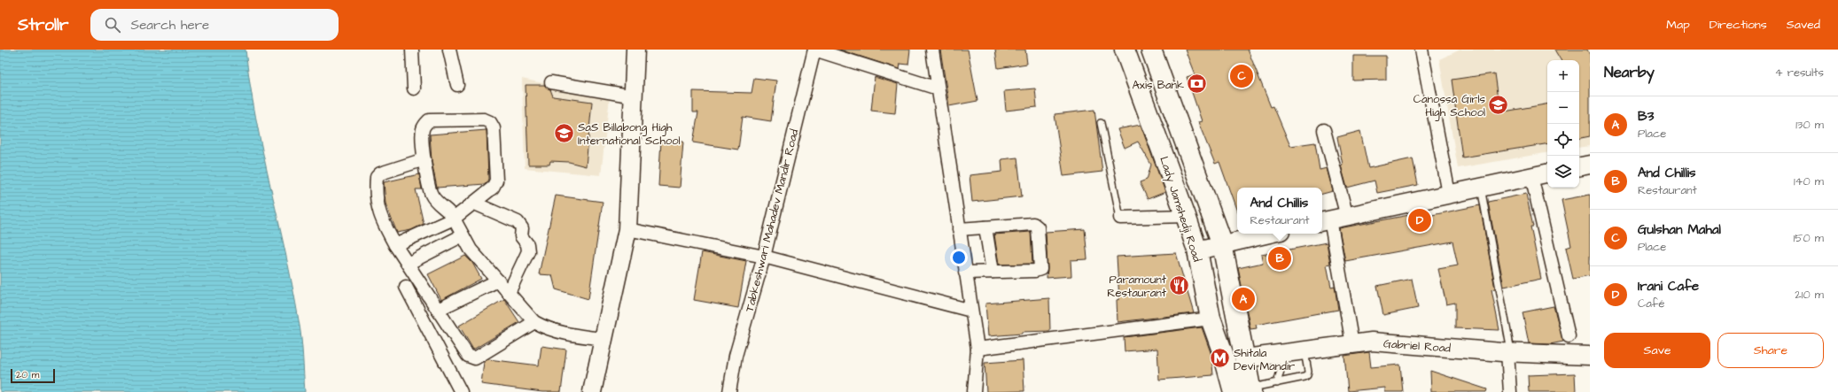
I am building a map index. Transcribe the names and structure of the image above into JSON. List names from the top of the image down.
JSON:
{
  "streets": {
    "main road": ["Lady Jamshedji Road"],
    "street": ["Tabkeshwari Mahadev Mandir Road", "Gabriel Road"]
  },
  "places": {
    "bank": ["Axis Bank"],
    "school or university": ["Canossa Girls High School", "SaS Billabong High International School"],
    "restaurant": ["Paramount Restaurant"],
    "metro station": ["Shitala Devi Mandir"]
  },
  "scale_bar": "20 m",
  "page": {
    "header": "Strollr",
    "search": "Search here",
    "nav": ["Map", "Directions", "Saved"],
    "heading": ["Nearby", "4 results"],
    "map_buttons": ["+", "−"],
    "pins": [
      "C",
      "D",
      "B",
      "A"
    ],
    "list": [
      {
        "mark": "A",
        "name": "B3",
        "note": "Place",
        "value": "130 m"
      },
      {
        "mark": "B",
        "name": "And Chillis",
        "note": "Restaurant",
        "value": "140 m"
      },
      {
        "mark": "C",
        "name": "Gulshan Mahal",
        "note": "Place",
        "value": "150 m"
      },
      {
        "mark": "D",
        "name": "Irani Cafe",
        "note": "Café",
        "value": "210 m"
      }
    ],
    "popup": ["And Chillis", "Restaurant"],
    "buttons": ["Save", "Share"],
    "scale": "20 m"
  }
}
